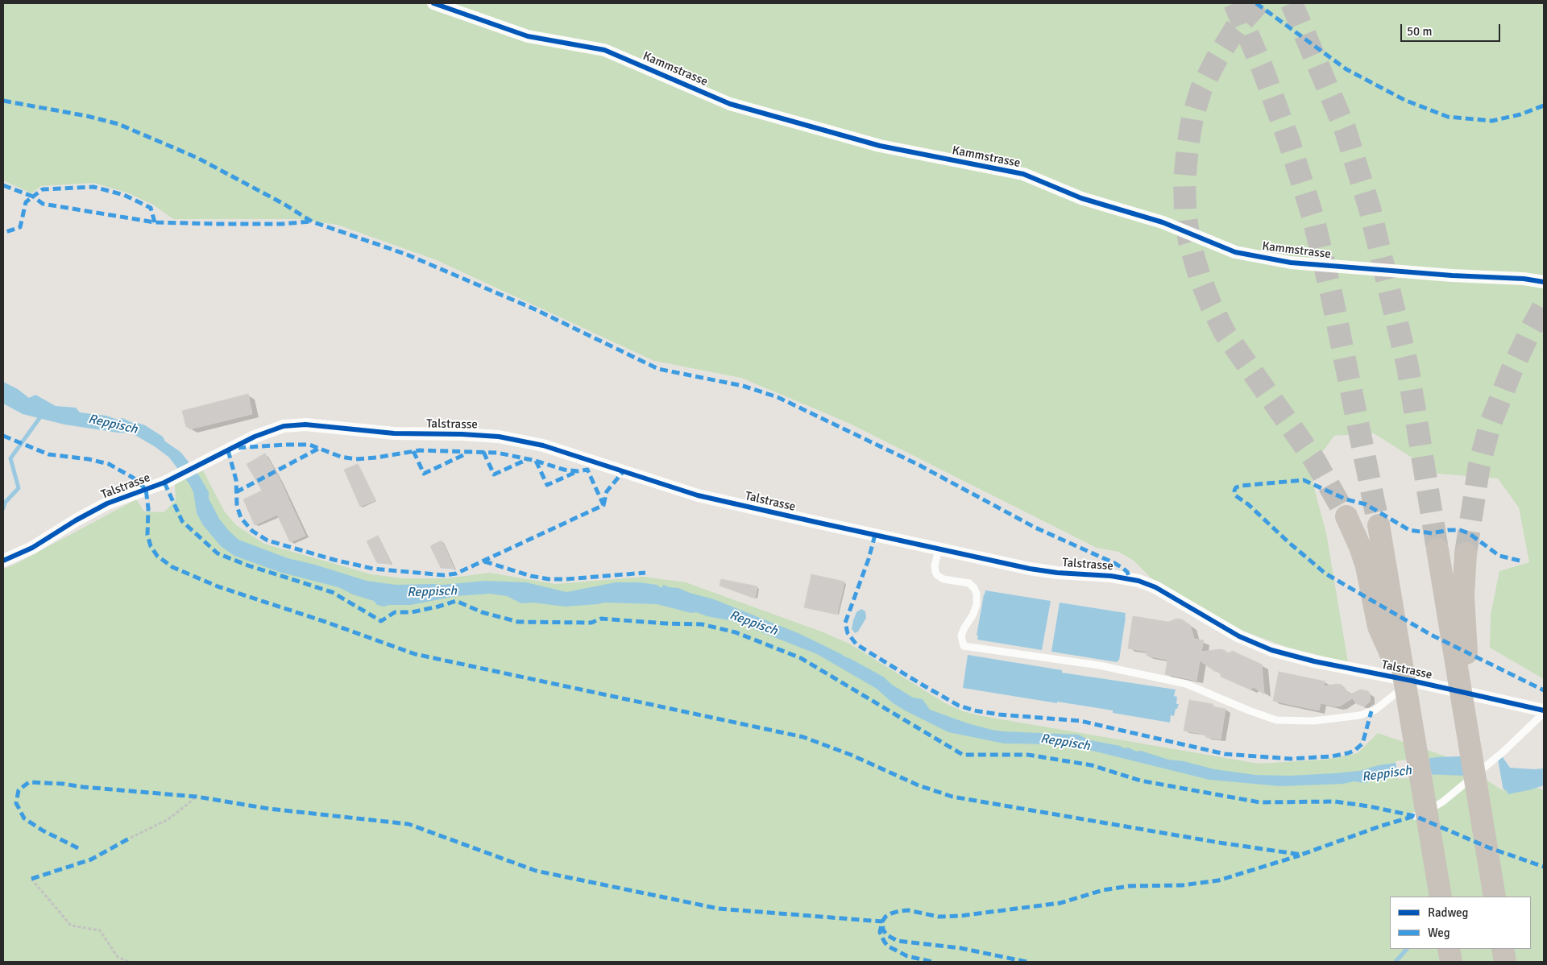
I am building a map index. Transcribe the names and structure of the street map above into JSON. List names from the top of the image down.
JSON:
{
  "streets": {
    "street": ["Kammstrasse", "Talstrasse"]
  },
  "water": ["Reppisch"],
  "legend": ["Radweg", "Weg"],
  "scale_bar": "50 m"
}
